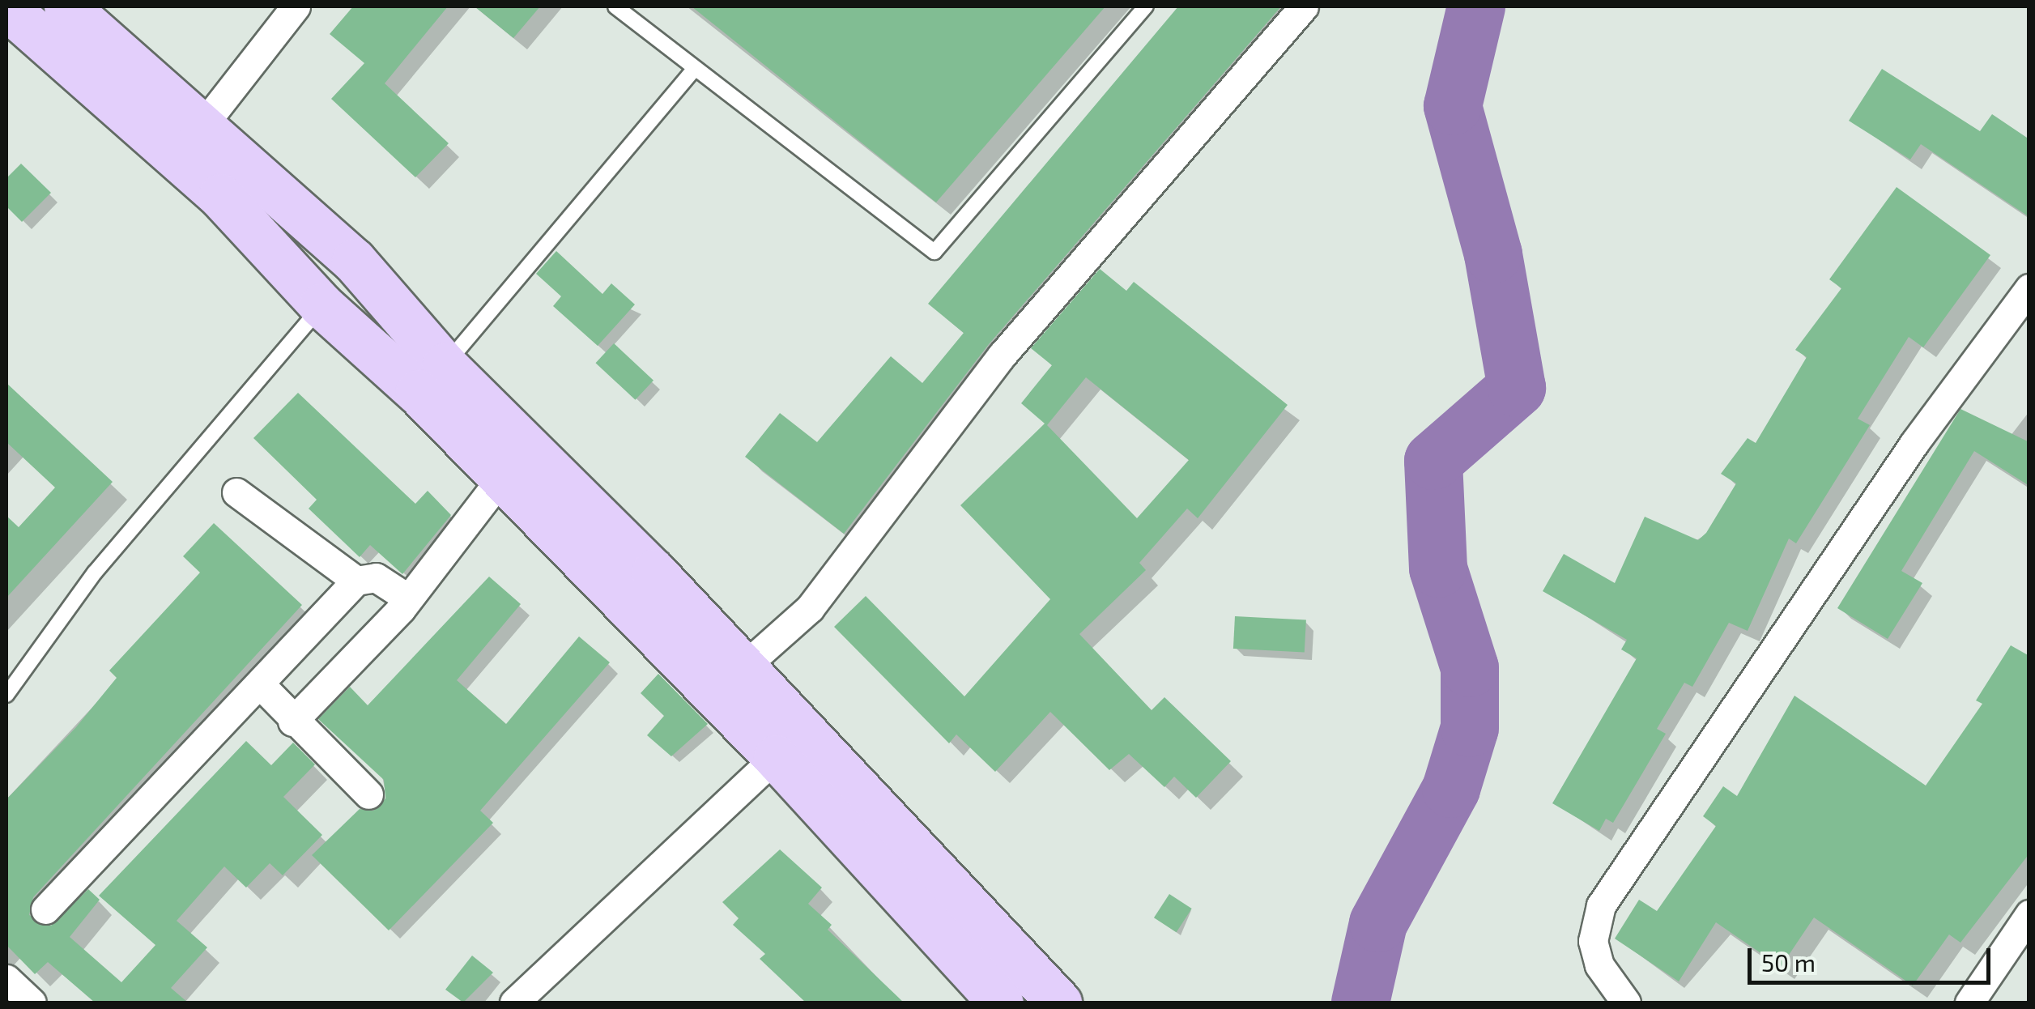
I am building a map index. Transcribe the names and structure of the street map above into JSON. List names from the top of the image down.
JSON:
{
  "scale_bar": "50 m"
}
